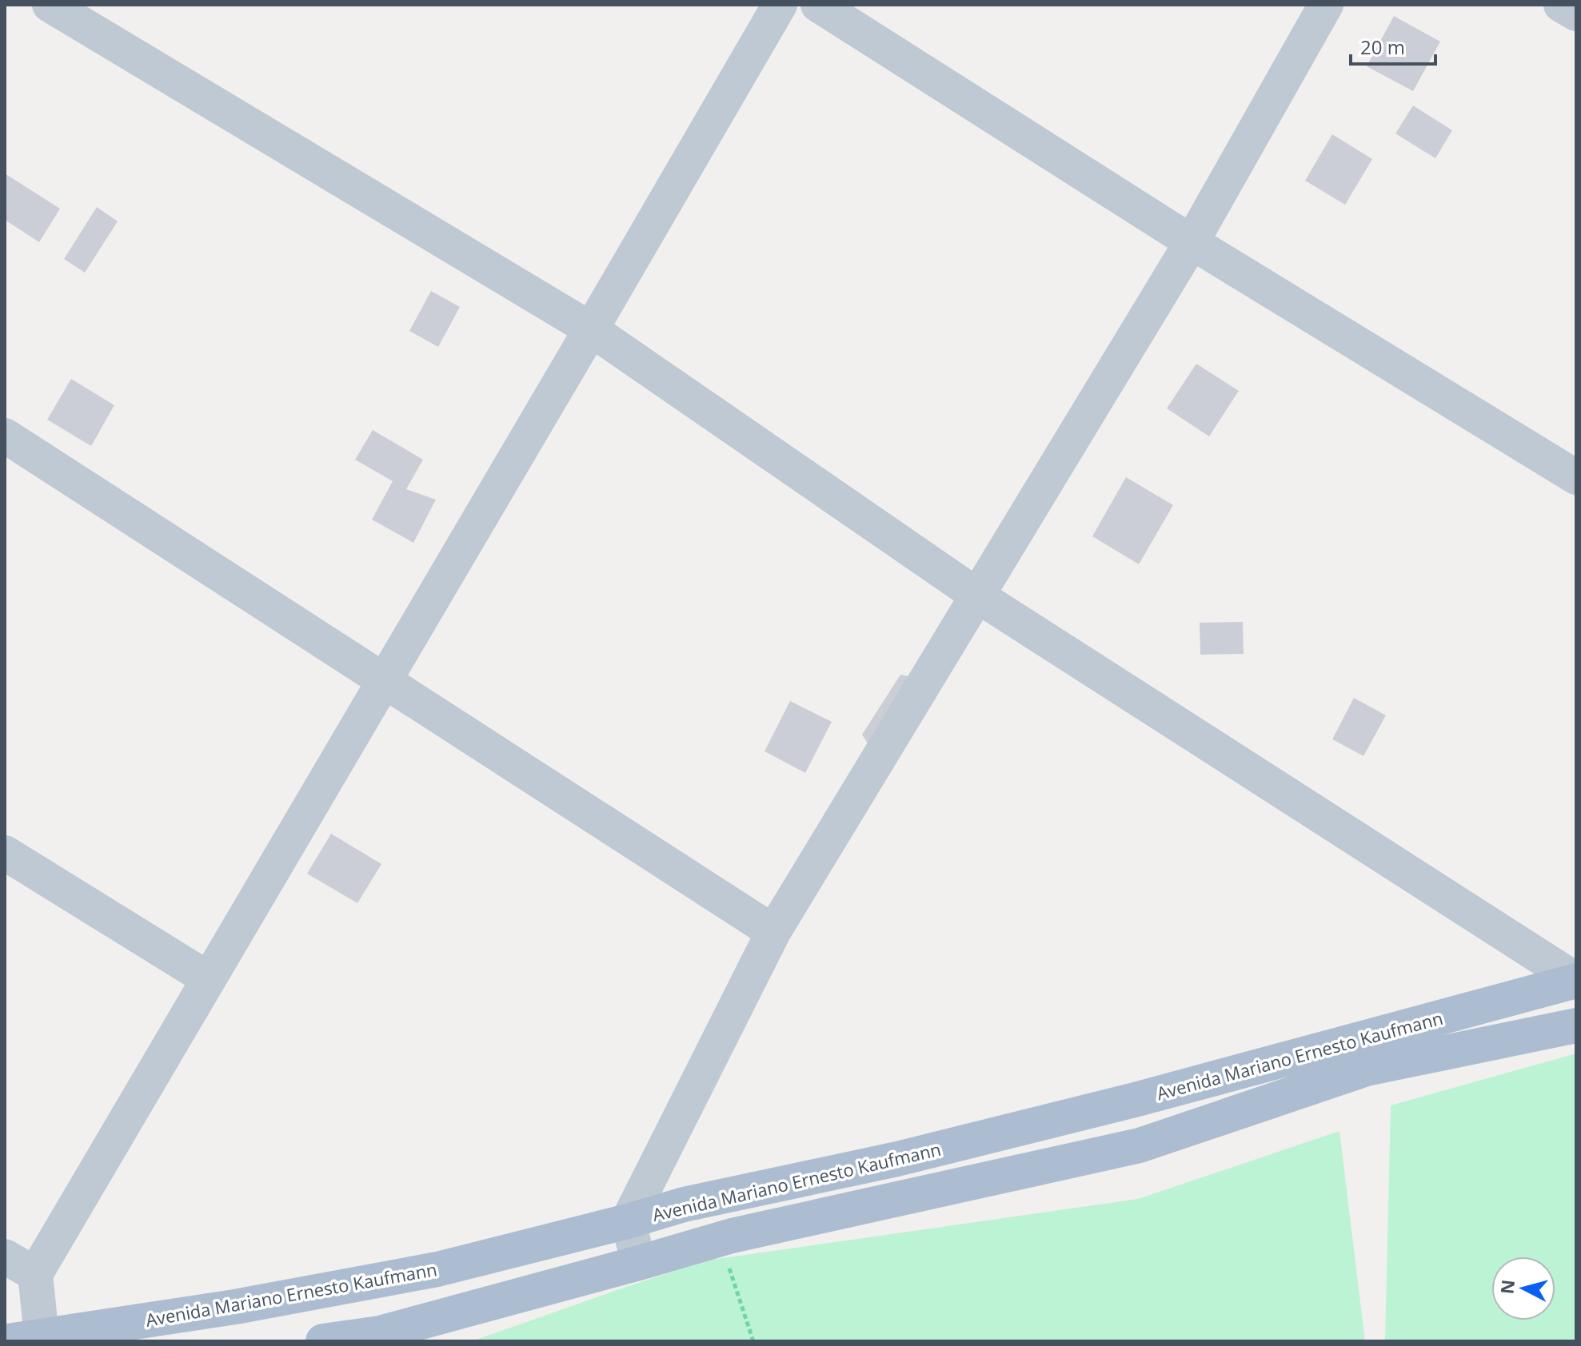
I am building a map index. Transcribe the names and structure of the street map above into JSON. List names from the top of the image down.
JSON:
{
  "streets": {
    "main road": ["Avenida Mariano Ernesto Kaufmann"]
  },
  "scale_bar": "20 m",
  "north": "left"
}
